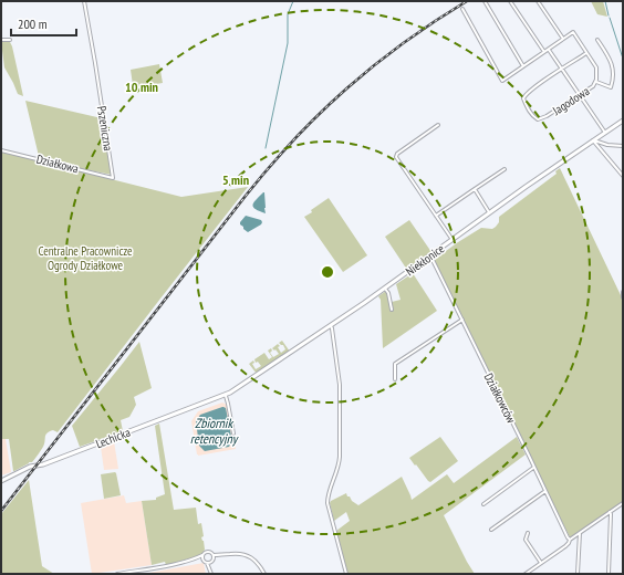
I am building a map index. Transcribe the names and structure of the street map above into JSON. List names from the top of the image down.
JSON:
{
  "streets": {
    "street": [
      "Jagodowa",
      "Pszeniczna",
      "Działkowa",
      "Niekłonice",
      "Działkowców",
      "Lechicka"
    ]
  },
  "crossings": [
    ["Pszeniczna", "Działkowa"],
    ["Niekłonice", "Działkowców"],
    ["Niekłonice", "Lechicka"]
  ],
  "water": ["Zbiornik retencyjny"],
  "parks": ["Centralne Pracownicze Ogrody Działkowe"],
  "scale_bar": "200 m",
  "rings": ["10 min", "5 min"]
}
